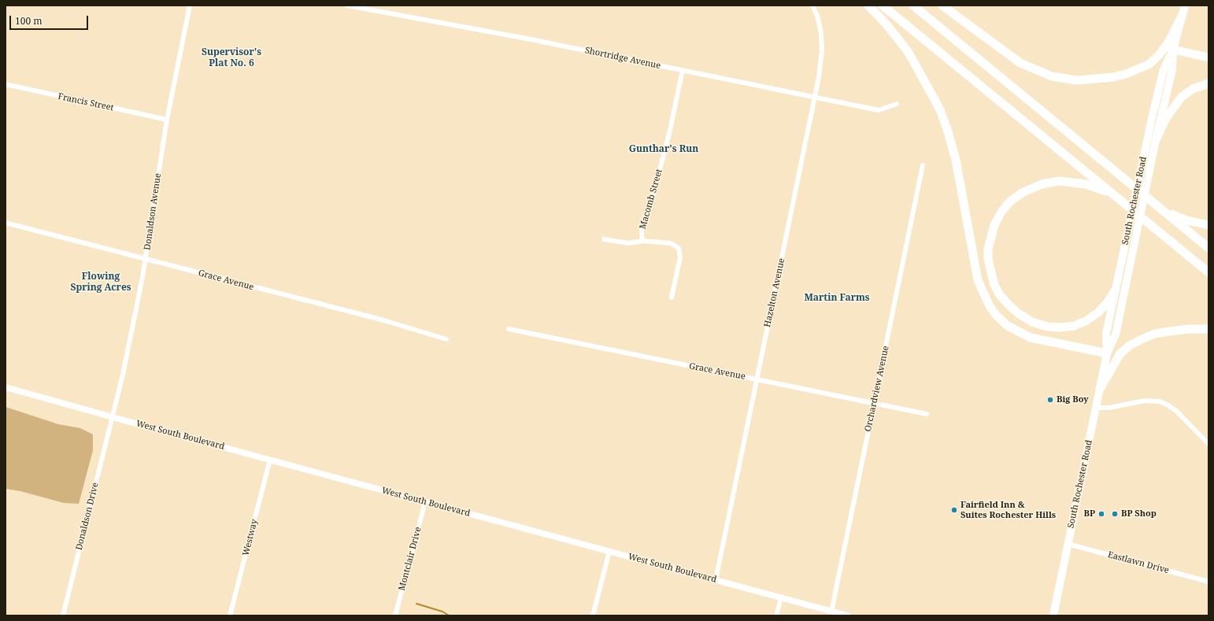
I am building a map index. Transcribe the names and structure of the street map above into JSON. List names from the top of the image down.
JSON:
{
  "streets": {
    "main road": ["South Rochester Road"],
    "street": [
      "Shortridge Avenue",
      "Francis Street",
      "Macomb Street",
      "Donaldson Avenue",
      "Grace Avenue",
      "Hazelton Avenue",
      "Orchardview Avenue",
      "West South Boulevard",
      "Donaldson Drive",
      "Westway",
      "Montclair Drive",
      "Eastlawn Drive"
    ]
  },
  "crossings": [
    ["Shortridge Avenue", "Macomb Street"],
    ["Shortridge Avenue", "Hazelton Avenue"],
    ["Francis Street", "Donaldson Avenue"],
    ["South Rochester Road", "Eastlawn Drive"],
    ["Donaldson Avenue", "Grace Avenue"],
    ["Donaldson Avenue", "West South Boulevard"],
    ["Donaldson Avenue", "Donaldson Drive"],
    ["Grace Avenue", "Hazelton Avenue"],
    ["Grace Avenue", "Orchardview Avenue"],
    ["Hazelton Avenue", "West South Boulevard"],
    ["Orchardview Avenue", "West South Boulevard"],
    ["West South Boulevard", "Donaldson Drive"],
    ["West South Boulevard", "Westway"],
    ["West South Boulevard", "Montclair Drive"]
  ],
  "districts": [
    "Supervisor's Plat No. 6",
    "Gunthar's Run",
    "Flowing Spring Acres",
    "Martin Farms"
  ],
  "places": [
    "Big Boy",
    "Fairfield Inn & Suites Rochester Hills",
    "BP",
    "BP Shop"
  ],
  "scale_bar": "100 m"
}
